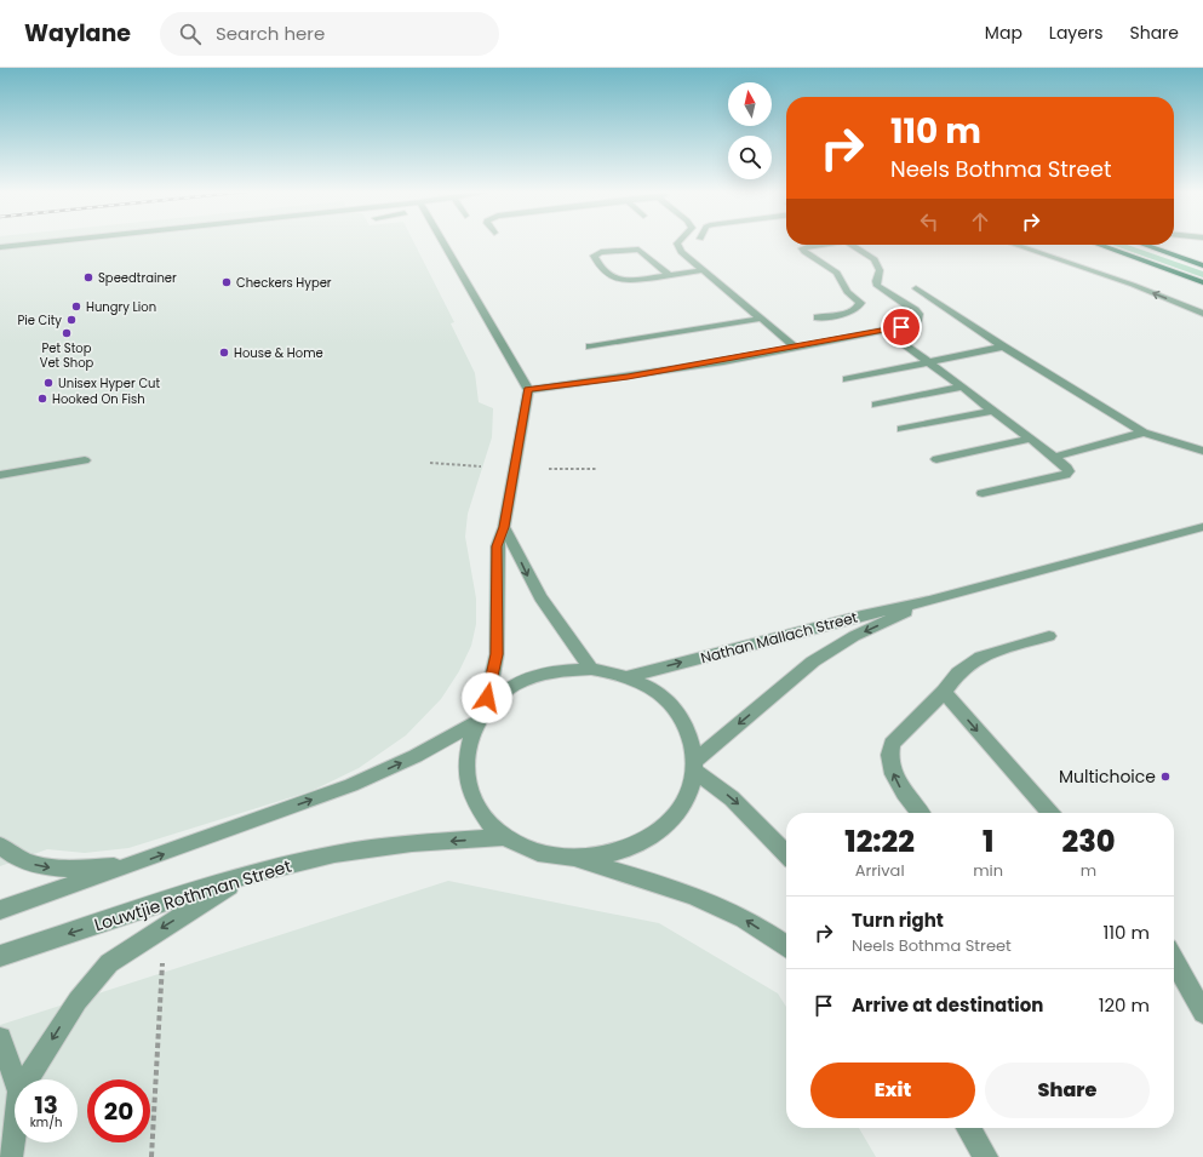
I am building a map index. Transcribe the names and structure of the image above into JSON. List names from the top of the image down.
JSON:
{
  "streets": {
    "street": ["Nathan Mallach Street", "Louwtjie Rothman Street"]
  },
  "places": [
    "Speedtrainer",
    "Checkers Hyper",
    "Hungry Lion",
    "Pie City",
    "Pet Stop Vet Shop",
    "House & Home",
    "Unisex Hyper Cut",
    "Hooked On Fish",
    "Multichoice"
  ],
  "north": "top",
  "page": {
    "header": "Waylane",
    "search": "Search here",
    "nav": ["Map", "Layers", "Share"],
    "turn": ["110 m", "Neels Bothma Street"],
    "eta": [
      "12:22",
      "Arrival",
      "1",
      "min",
      "230",
      "m"
    ],
    "list": [
      {
        "name": "Turn right",
        "note": "Neels Bothma Street",
        "value": "110 m"
      },
      {
        "name": "Arrive at destination",
        "value": "120 m"
      }
    ],
    "buttons": ["Exit", "Share"],
    "speed": "13 km/h",
    "limit": "20"
  }
}
